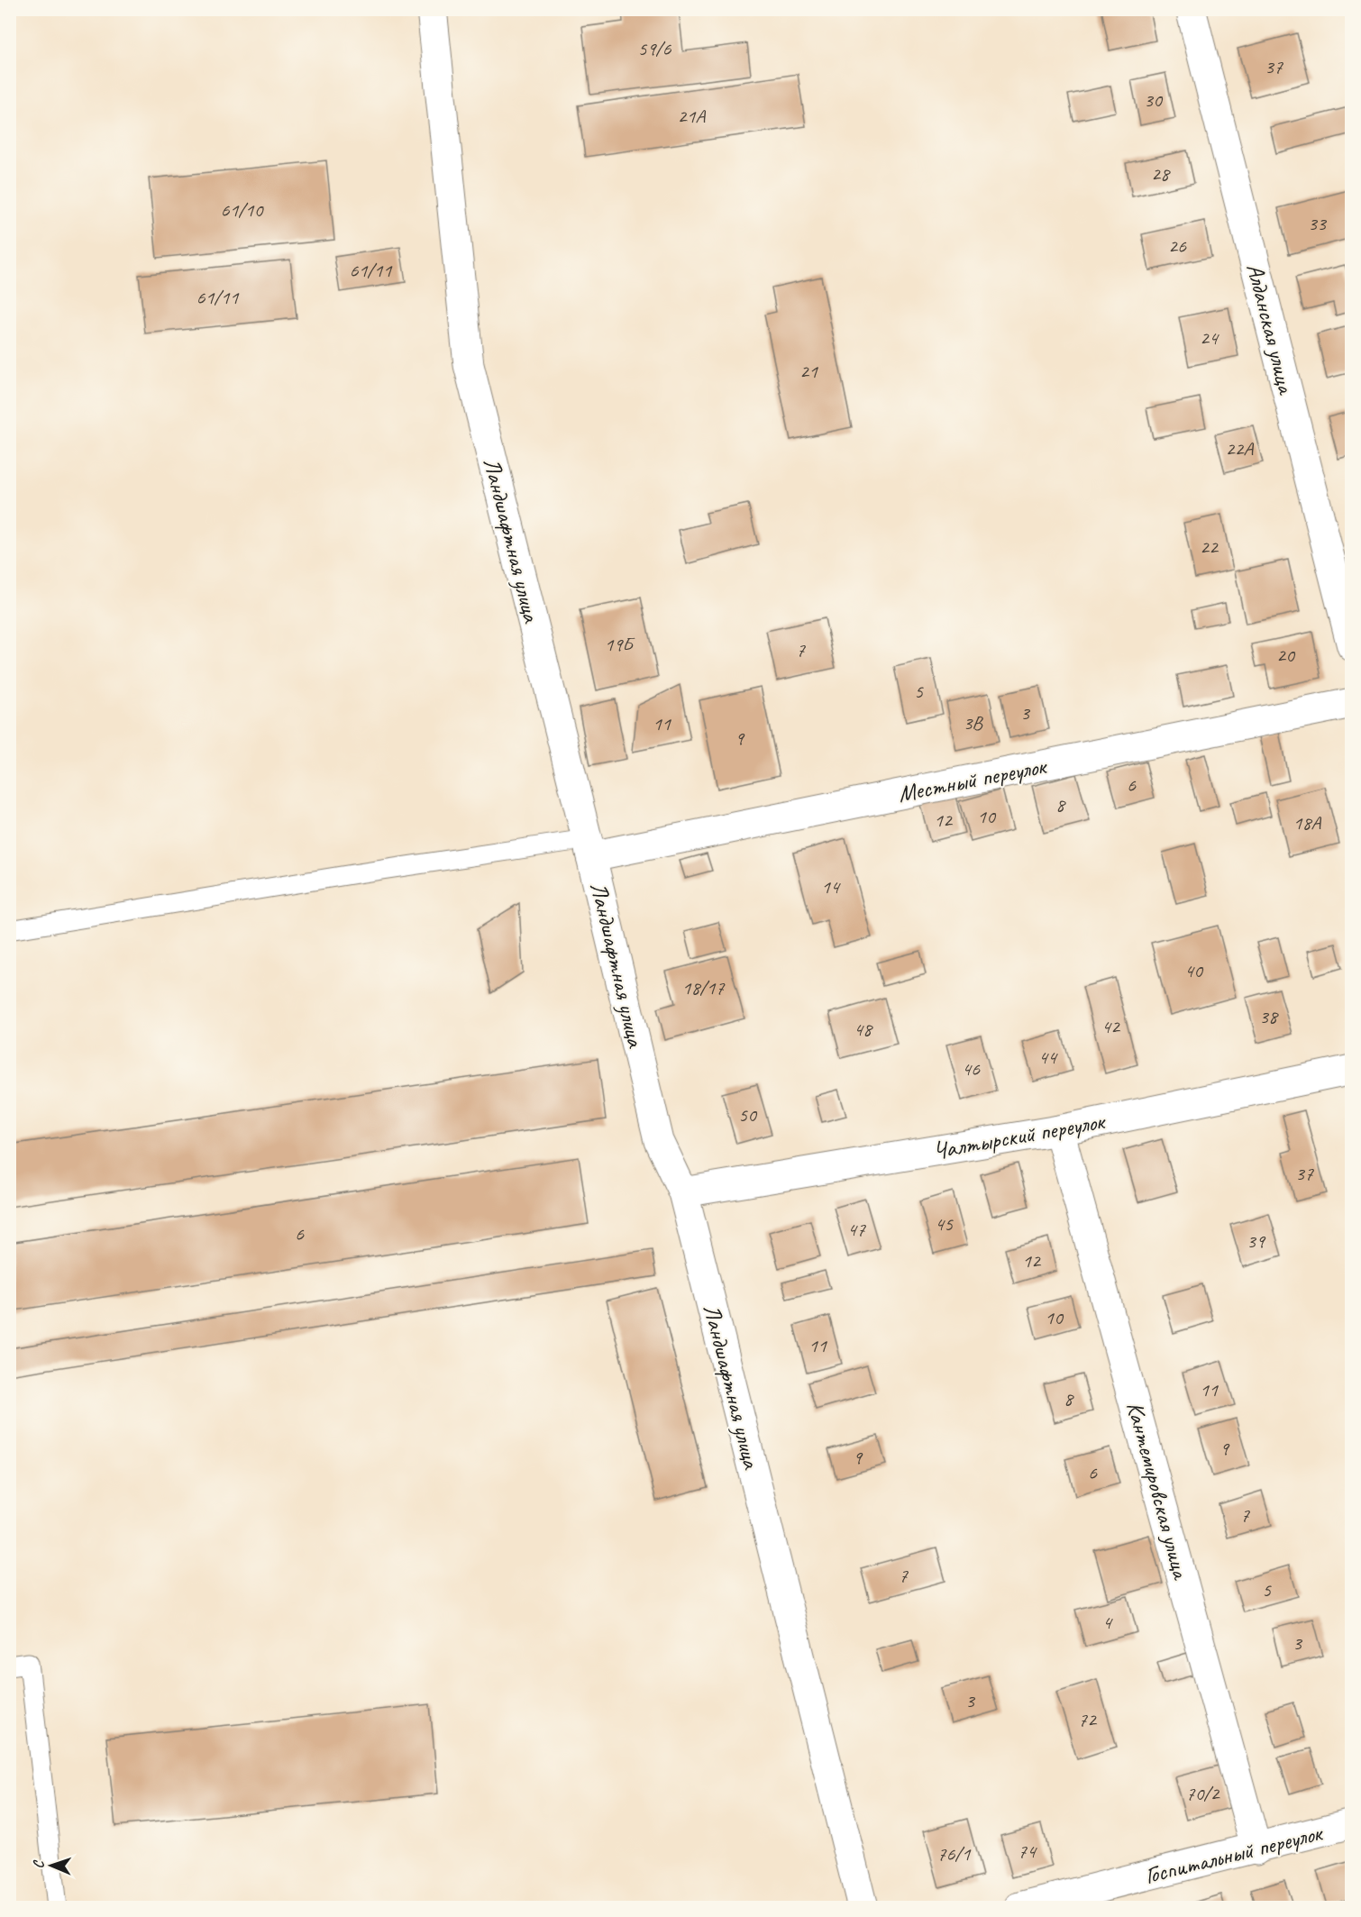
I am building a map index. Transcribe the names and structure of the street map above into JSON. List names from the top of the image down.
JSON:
{
  "streets": {
    "street": [
      "Алданская улица",
      "Ландшафтная улица",
      "Местный переулок",
      "Чалтырский переулок",
      "Кантемировская улица",
      "Госпитальный переулок"
    ]
  },
  "crossings": [
    ["Ландшафтная улица", "Местный переулок"],
    ["Ландшафтная улица", "Чалтырский переулок"],
    ["Чалтырский переулок", "Кантемировская улица"],
    ["Кантемировская улица", "Госпитальный переулок"]
  ],
  "house_numbers": [
    "59/6",
    "37",
    "30",
    "21А",
    "28",
    "61/10",
    "33",
    "26",
    "61/11",
    "61/11",
    "24",
    "21",
    "22А",
    "22",
    "19Б",
    "7",
    "20",
    "5",
    "3",
    "3В",
    "11",
    "9",
    "6",
    "8",
    "10",
    "12",
    "18А",
    "14",
    "40",
    "18/17",
    "38",
    "42",
    "48",
    "44",
    "46",
    "50",
    "37",
    "45",
    "47",
    "6",
    "39",
    "12",
    "10",
    "11",
    "11",
    "8",
    "9",
    "9",
    "6",
    "7",
    "7",
    "5",
    "4",
    "3",
    "3",
    "72",
    "70/2",
    "74",
    "76/1"
  ],
  "north": "left"
}
